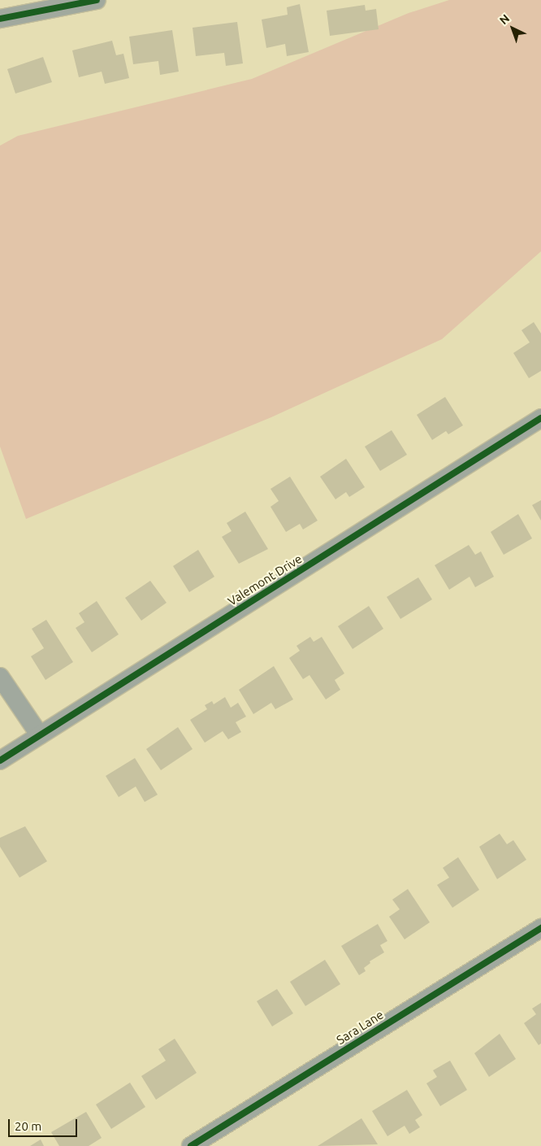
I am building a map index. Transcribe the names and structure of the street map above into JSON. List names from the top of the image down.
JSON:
{
  "streets": {
    "street": ["Valemont Drive", "Sara Lane"]
  },
  "scale_bar": "20 m",
  "north": "top left"
}
